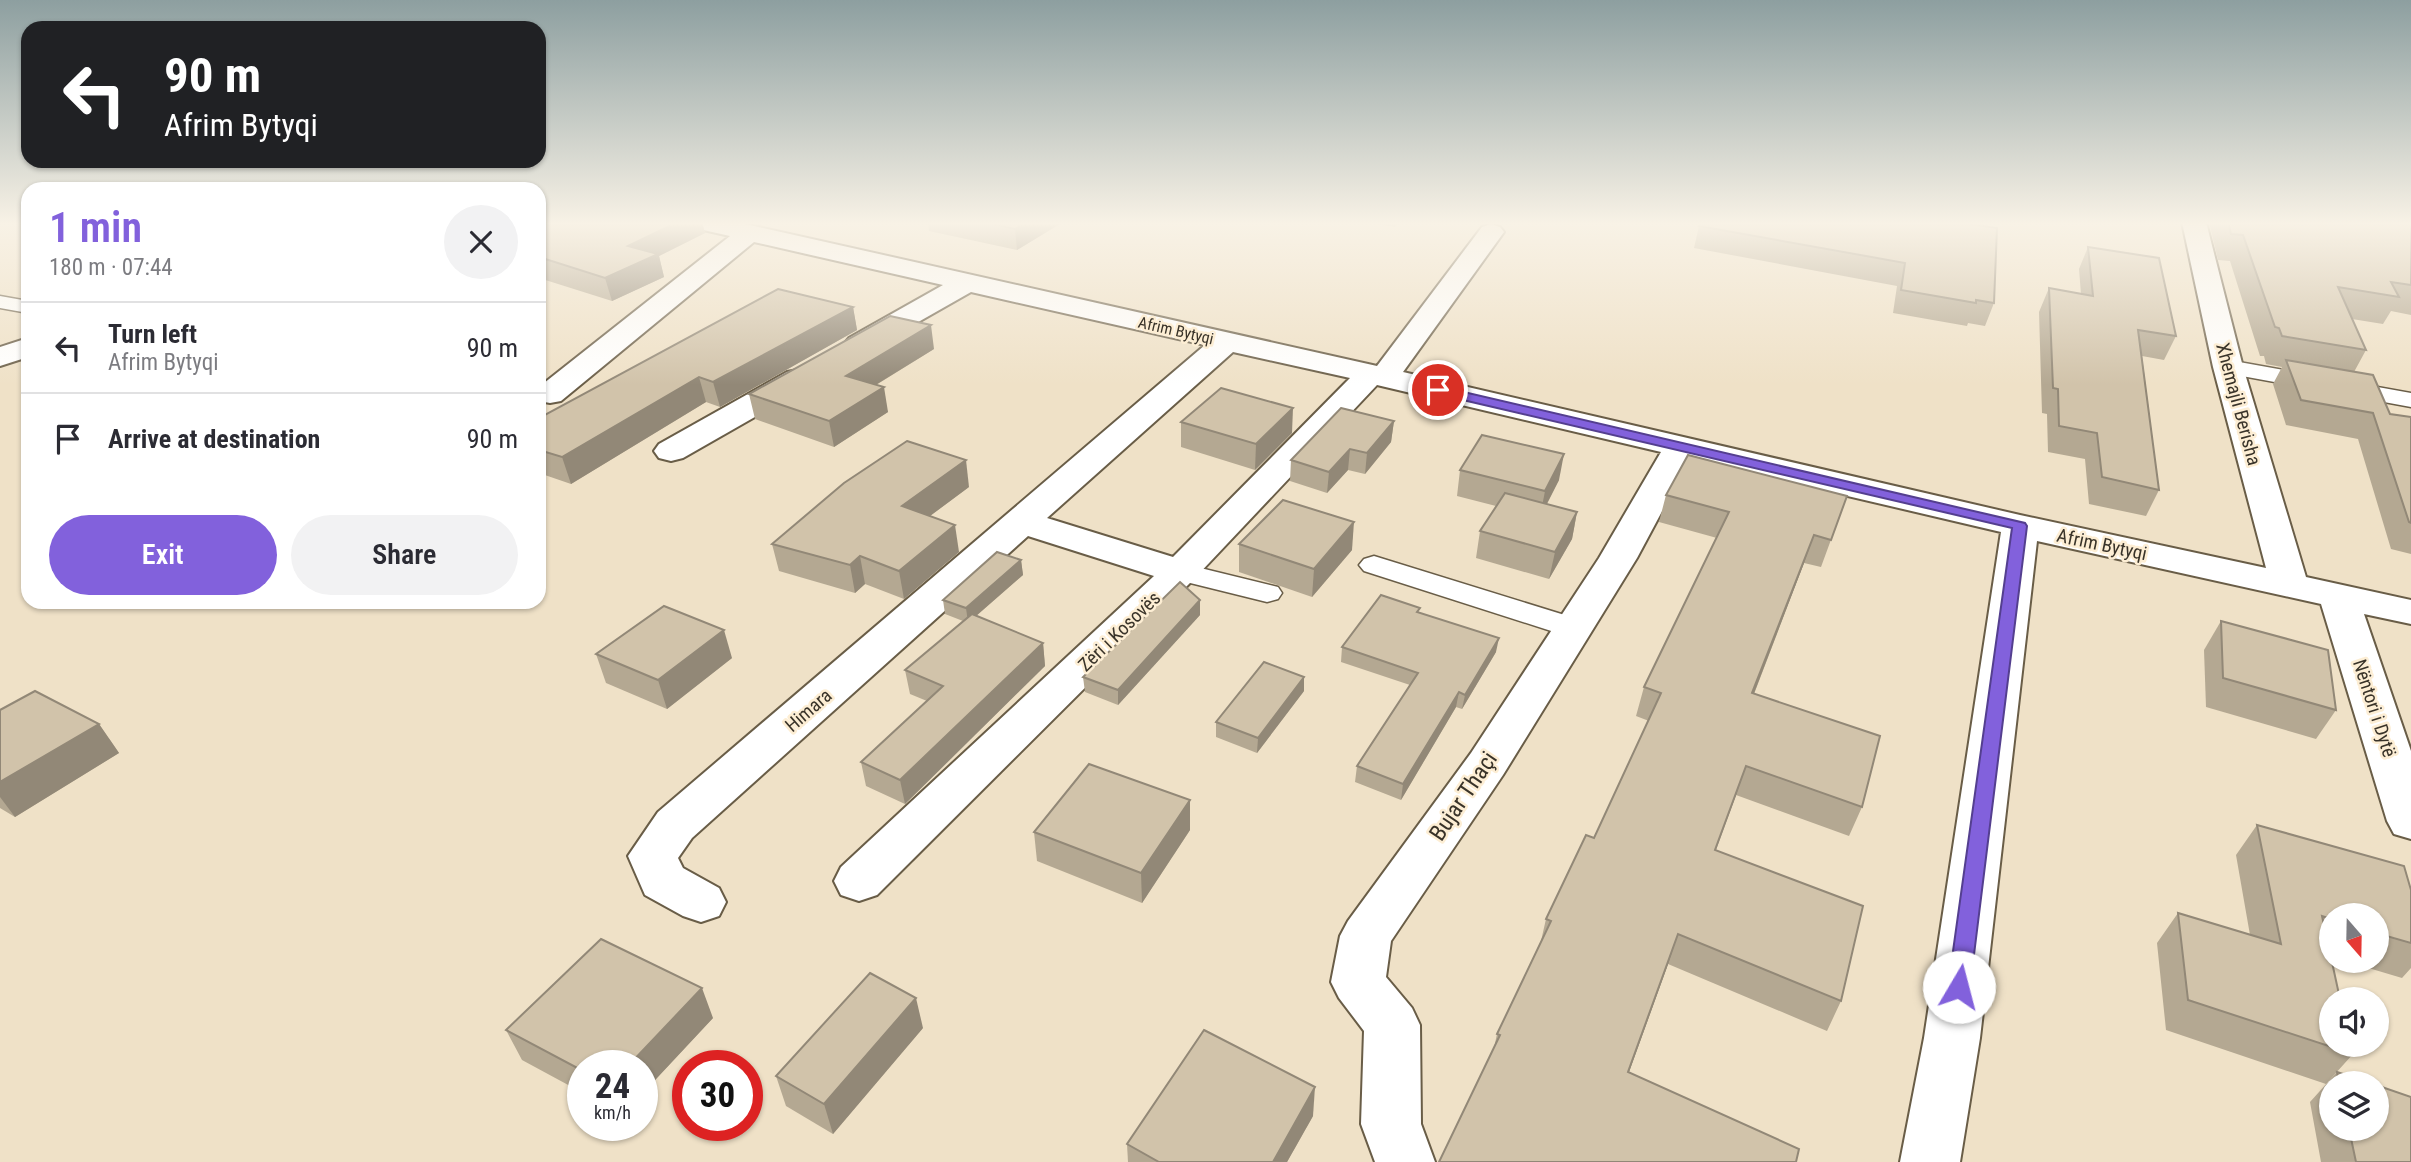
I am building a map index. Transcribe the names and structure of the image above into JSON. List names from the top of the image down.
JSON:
{
  "streets": {
    "street": [
      "Afrim Bytyqi",
      "Xhemajli Berisha",
      "Zëri i Kosovës",
      "Nëntori i Dytë",
      "Himara",
      "Bujar Thaçi"
    ]
  },
  "crossings": [
    ["Afrim Bytyqi", "Xhemajli Berisha"],
    ["Afrim Bytyqi", "Zëri i Kosovës"],
    ["Afrim Bytyqi", "Nëntori i Dytë"],
    ["Afrim Bytyqi", "Himara"],
    ["Afrim Bytyqi", "Bujar Thaçi"]
  ],
  "north": "bottom",
  "page": {
    "turn": ["90 m", "Afrim Bytyqi"],
    "heading": ["1 min", "180 m · 07:44"],
    "list": [
      {
        "name": "Turn left",
        "note": "Afrim Bytyqi",
        "value": "90 m"
      },
      {
        "name": "Arrive at destination",
        "value": "90 m"
      }
    ],
    "buttons": ["Exit", "Share"],
    "speed": "24 km/h",
    "limit": "30"
  }
}
